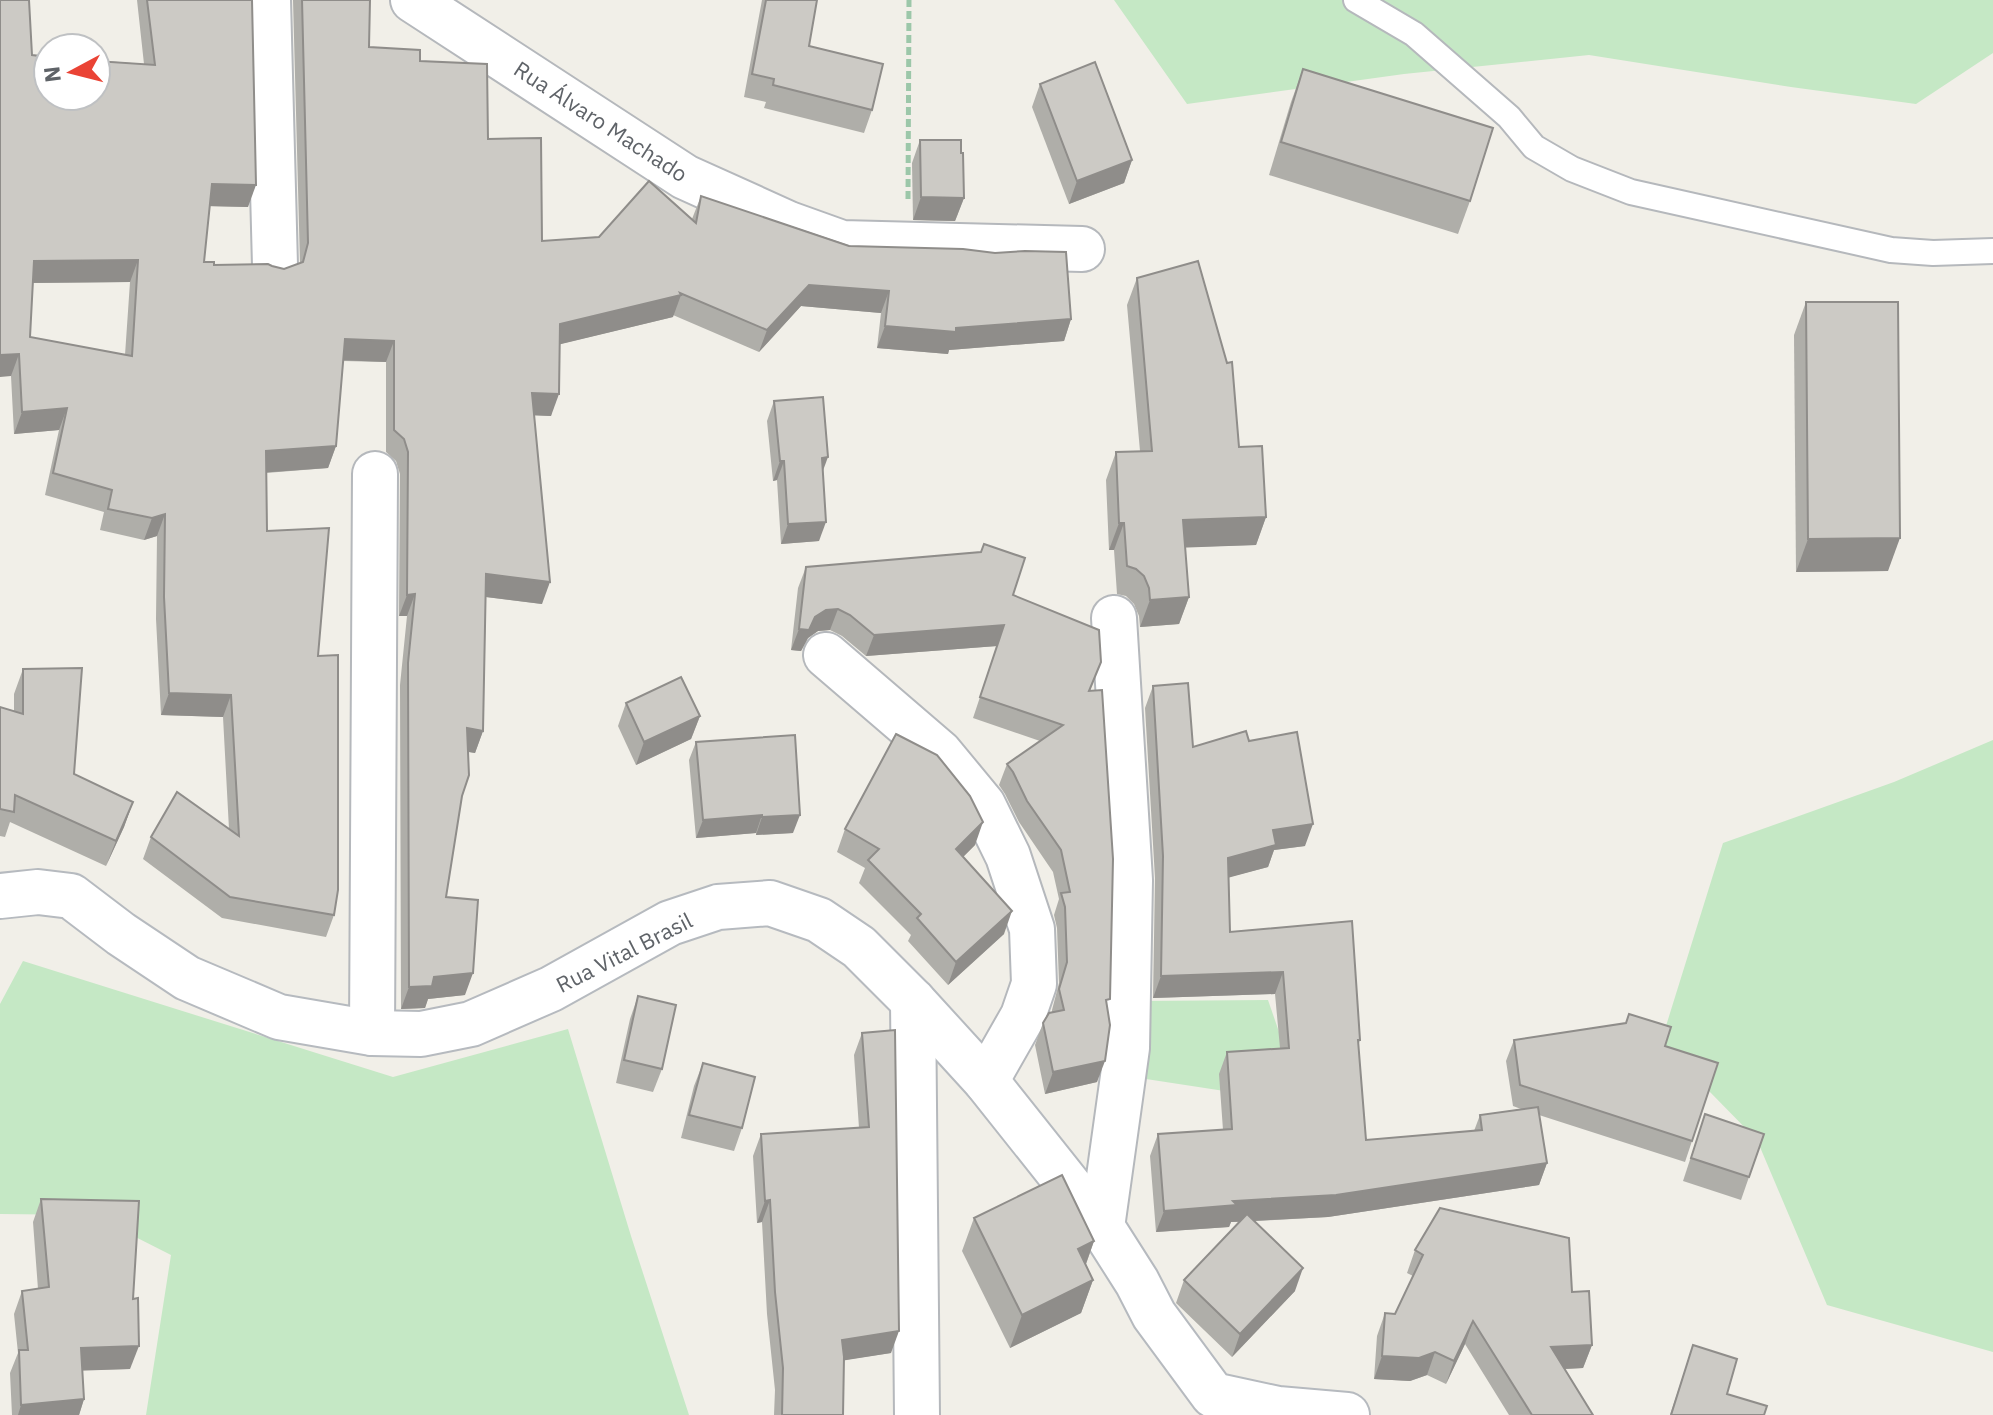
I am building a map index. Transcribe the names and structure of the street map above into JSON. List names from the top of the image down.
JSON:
{
  "streets": {
    "street": ["Rua Álvaro Machado", "Rua Vital Brasil"]
  },
  "north": "left"
}
